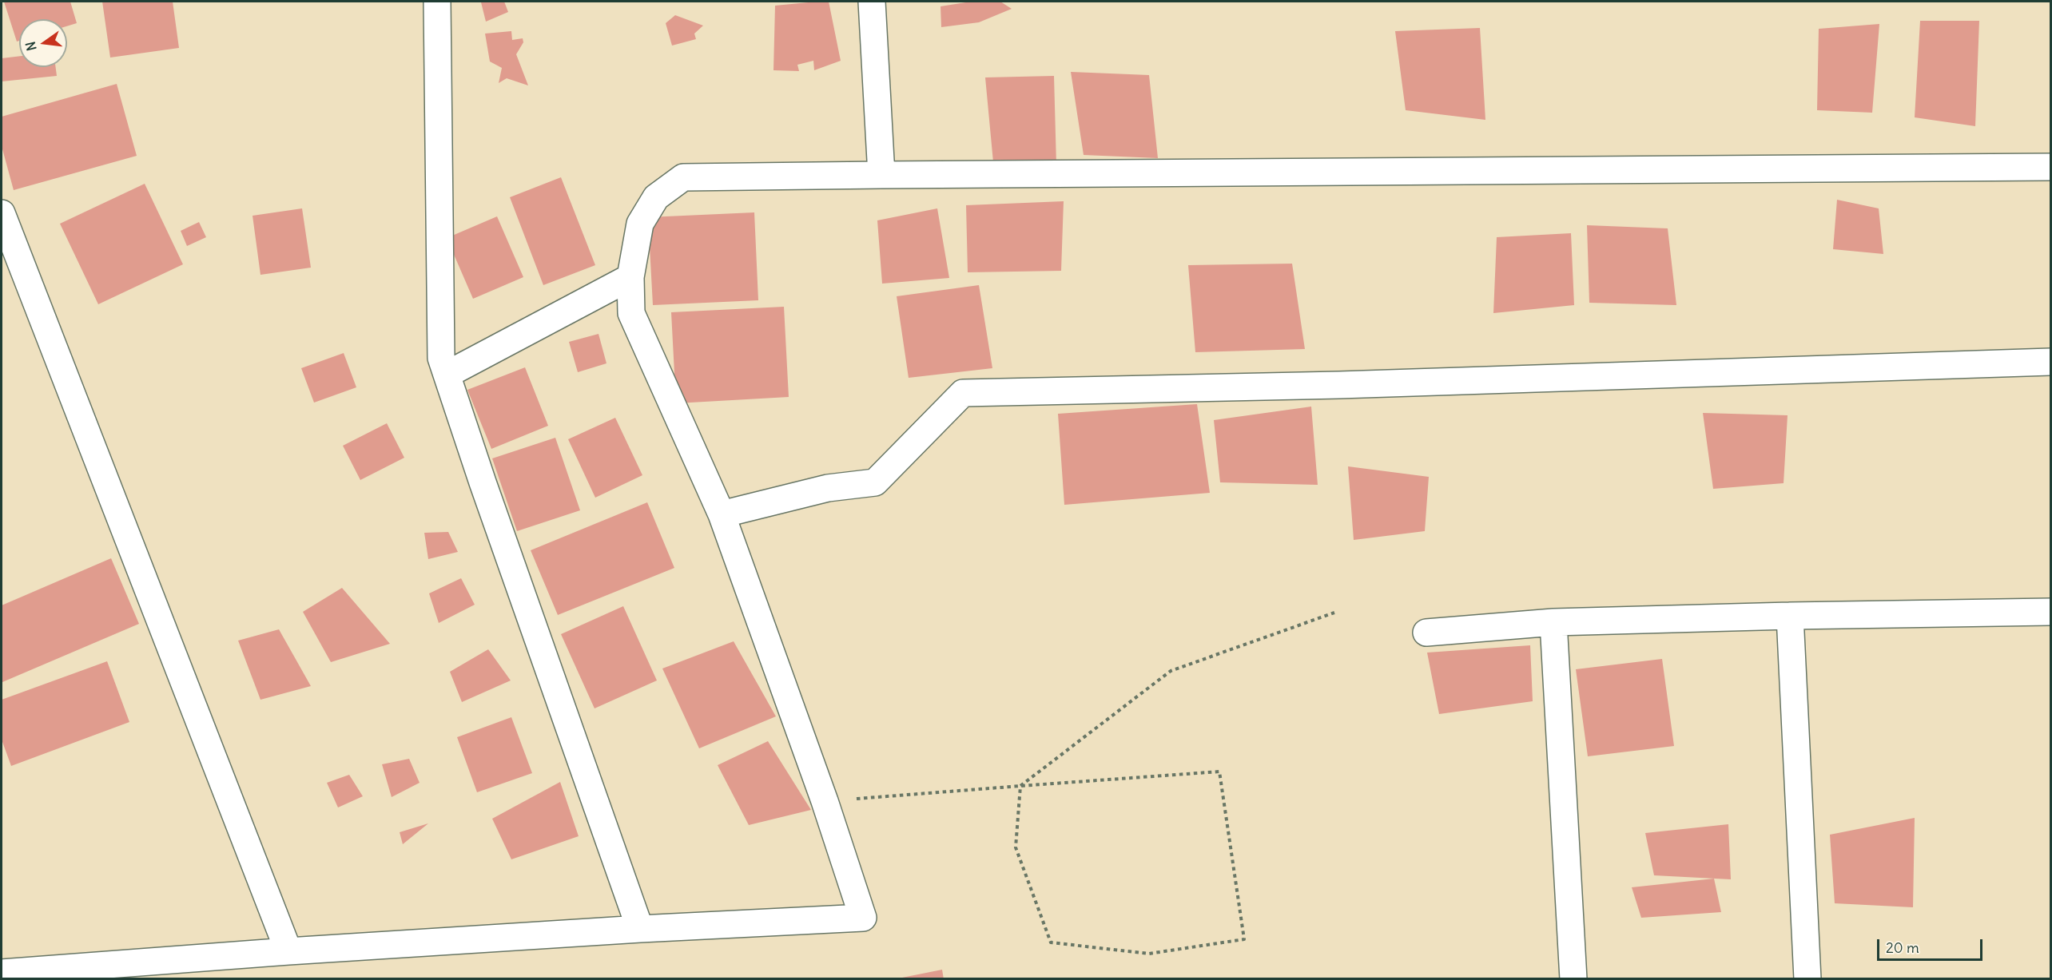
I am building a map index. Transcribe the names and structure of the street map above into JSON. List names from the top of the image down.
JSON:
{
  "scale_bar": "20 m",
  "north": "left"
}
